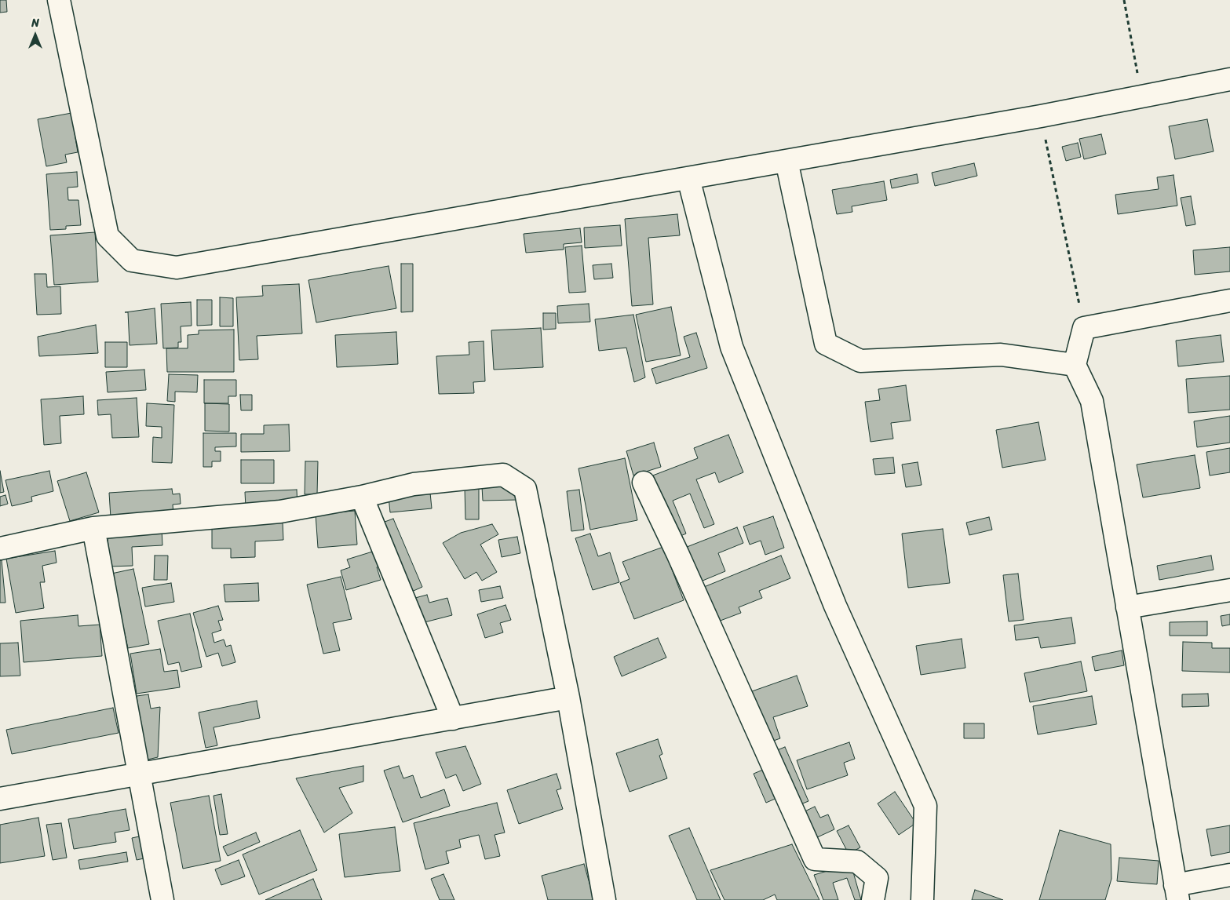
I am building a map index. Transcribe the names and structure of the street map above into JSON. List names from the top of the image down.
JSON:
{
  "north": "top"
}
